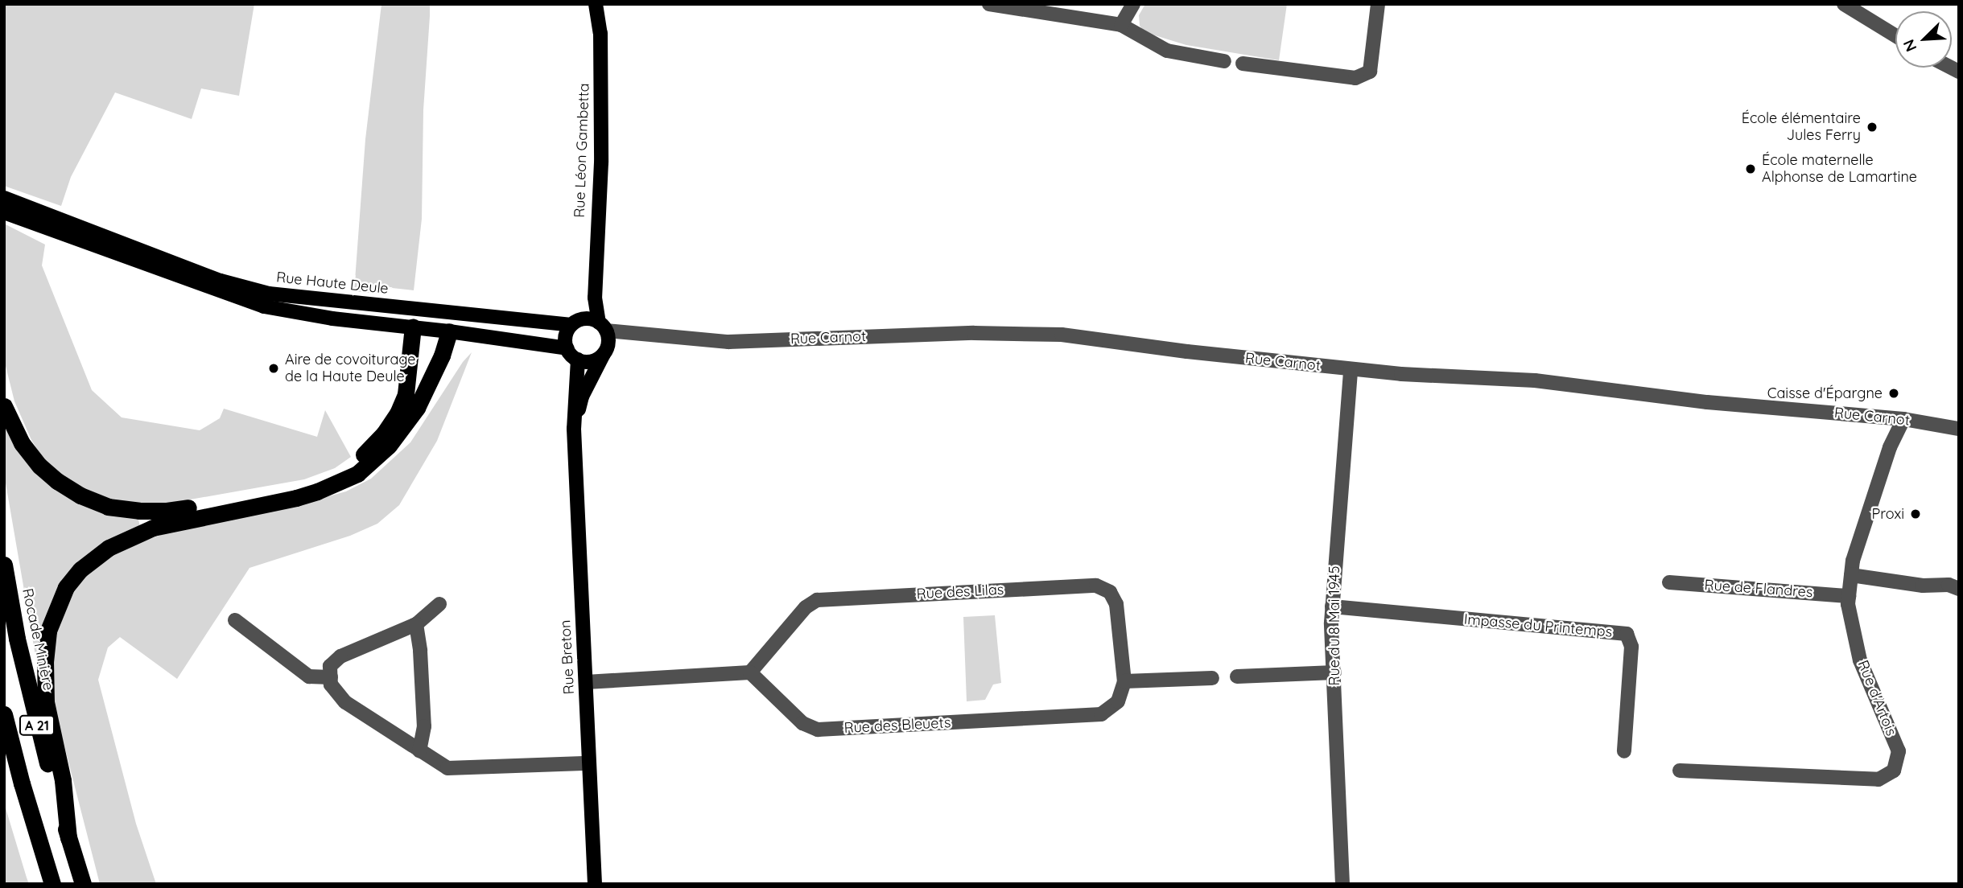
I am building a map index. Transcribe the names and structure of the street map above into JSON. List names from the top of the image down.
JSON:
{
  "streets": {
    "highway": ["Rocade Minière", "A 21"],
    "main road": ["Rue Léon Gambetta", "Rue Haute Deule", "Rue Breton"],
    "street": [
      "Rue Carnot",
      "Rue de Flandres",
      "Rue des Lilas",
      "Rue du 8 Mai 1945",
      "Impasse du Printemps",
      "Rue d'Artois",
      "Rue des Bleuets"
    ]
  },
  "crossings": [
    ["Rue Léon Gambetta", "Rue Haute Deule"],
    ["Rue Léon Gambetta", "Rue Carnot"],
    ["Rue Léon Gambetta", "Rue Breton"],
    ["Rue Haute Deule", "Rue Carnot"],
    ["Rue Haute Deule", "Rue Breton"],
    ["Rue Carnot", "Rue du 8 Mai 1945"],
    ["Rue Carnot", "Rue Breton"],
    ["Rue Carnot", "Rue d'Artois"],
    ["Rue de Flandres", "Rue d'Artois"],
    ["Rue des Lilas", "Rue des Bleuets"],
    ["Rue du 8 Mai 1945", "Impasse du Printemps"]
  ],
  "places": [
    "École élémentaire Jules Ferry",
    "École maternelle Alphonse de Lamartine",
    "Aire de covoiturage de la Haute Deule",
    "Caisse d'Épargne",
    "Proxi"
  ],
  "north": "bottom left"
}
